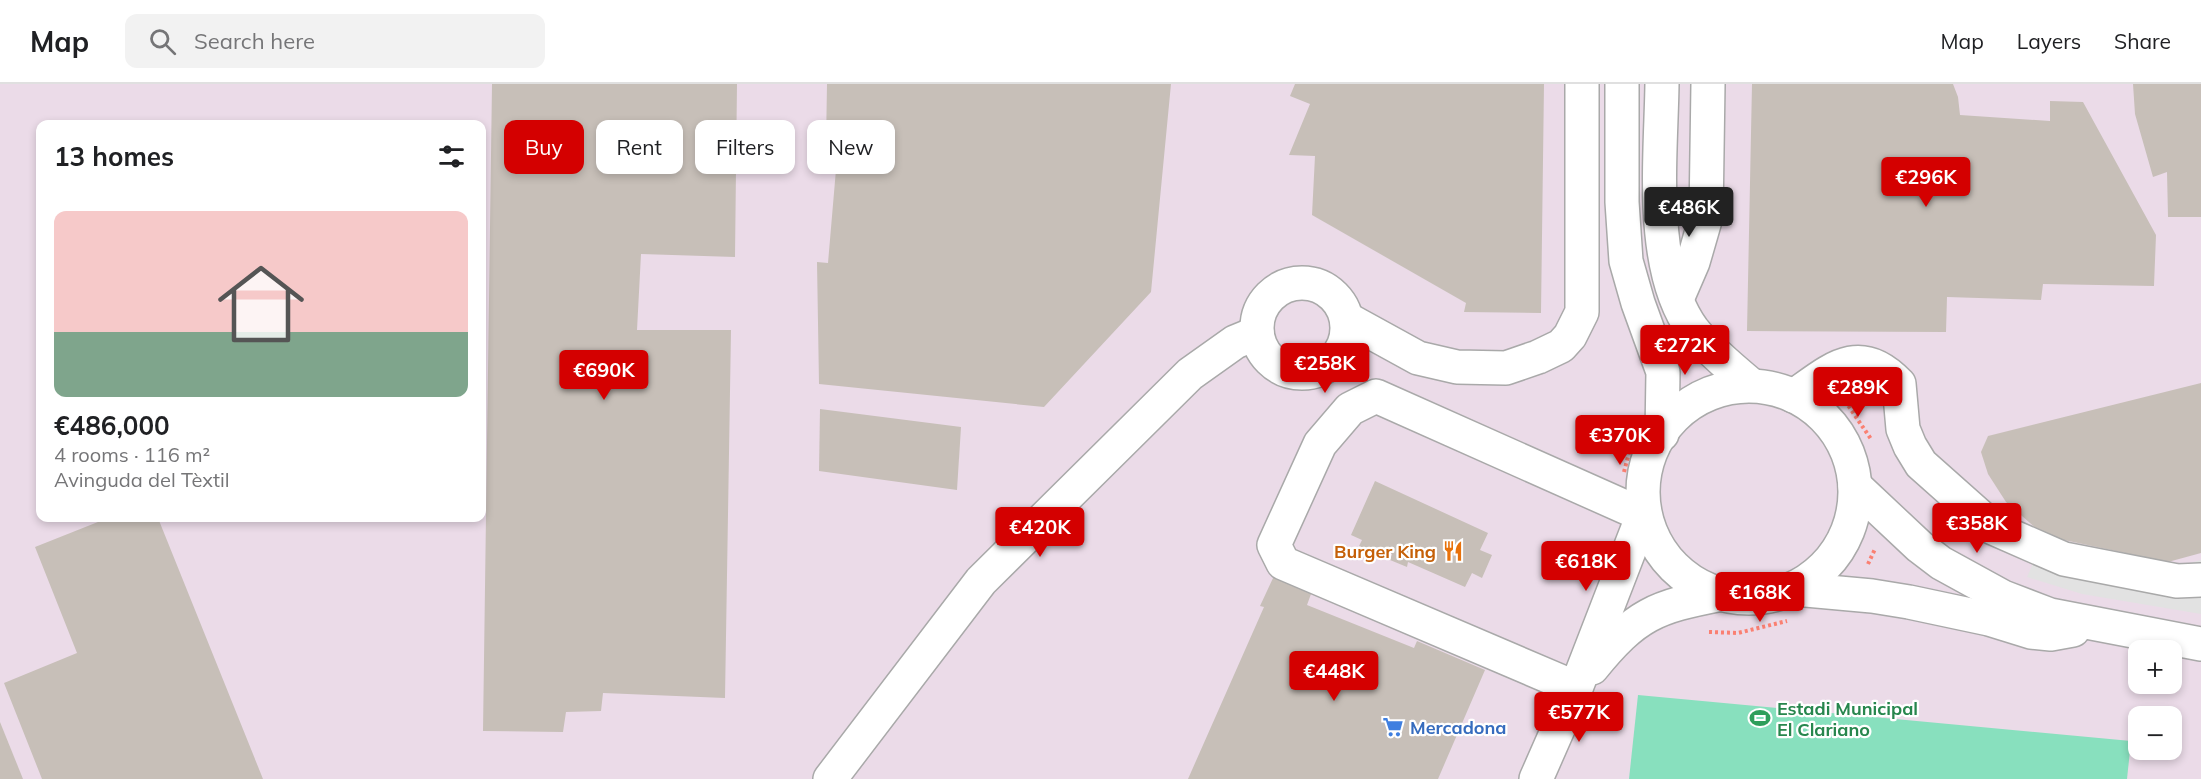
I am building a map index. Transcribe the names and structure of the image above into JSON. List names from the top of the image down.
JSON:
{
  "places": {
    "restaurant": ["Burger King"],
    "sports": ["Estadi Municipal El Clariano"],
    "supermarket": ["Mercadona"]
  },
  "page": {
    "header": "Map",
    "search": "Search here",
    "nav": ["Map", "Layers", "Share"],
    "chip": [
      "Buy",
      "Rent",
      "Filters",
      "New"
    ],
    "heading": "13 homes",
    "price": [
      "€296K",
      "€486K",
      "€272K",
      "€258K",
      "€690K",
      "€289K",
      "€370K",
      "€358K",
      "€420K",
      "€618K",
      "€168K",
      "€448K",
      "€577K"
    ],
    "list": [
      {
        "name": "€486,000",
        "note": "4 rooms · 116 m² · Avinguda del Tèxtil"
      }
    ],
    "map_buttons": ["+", "−"]
  }
}
